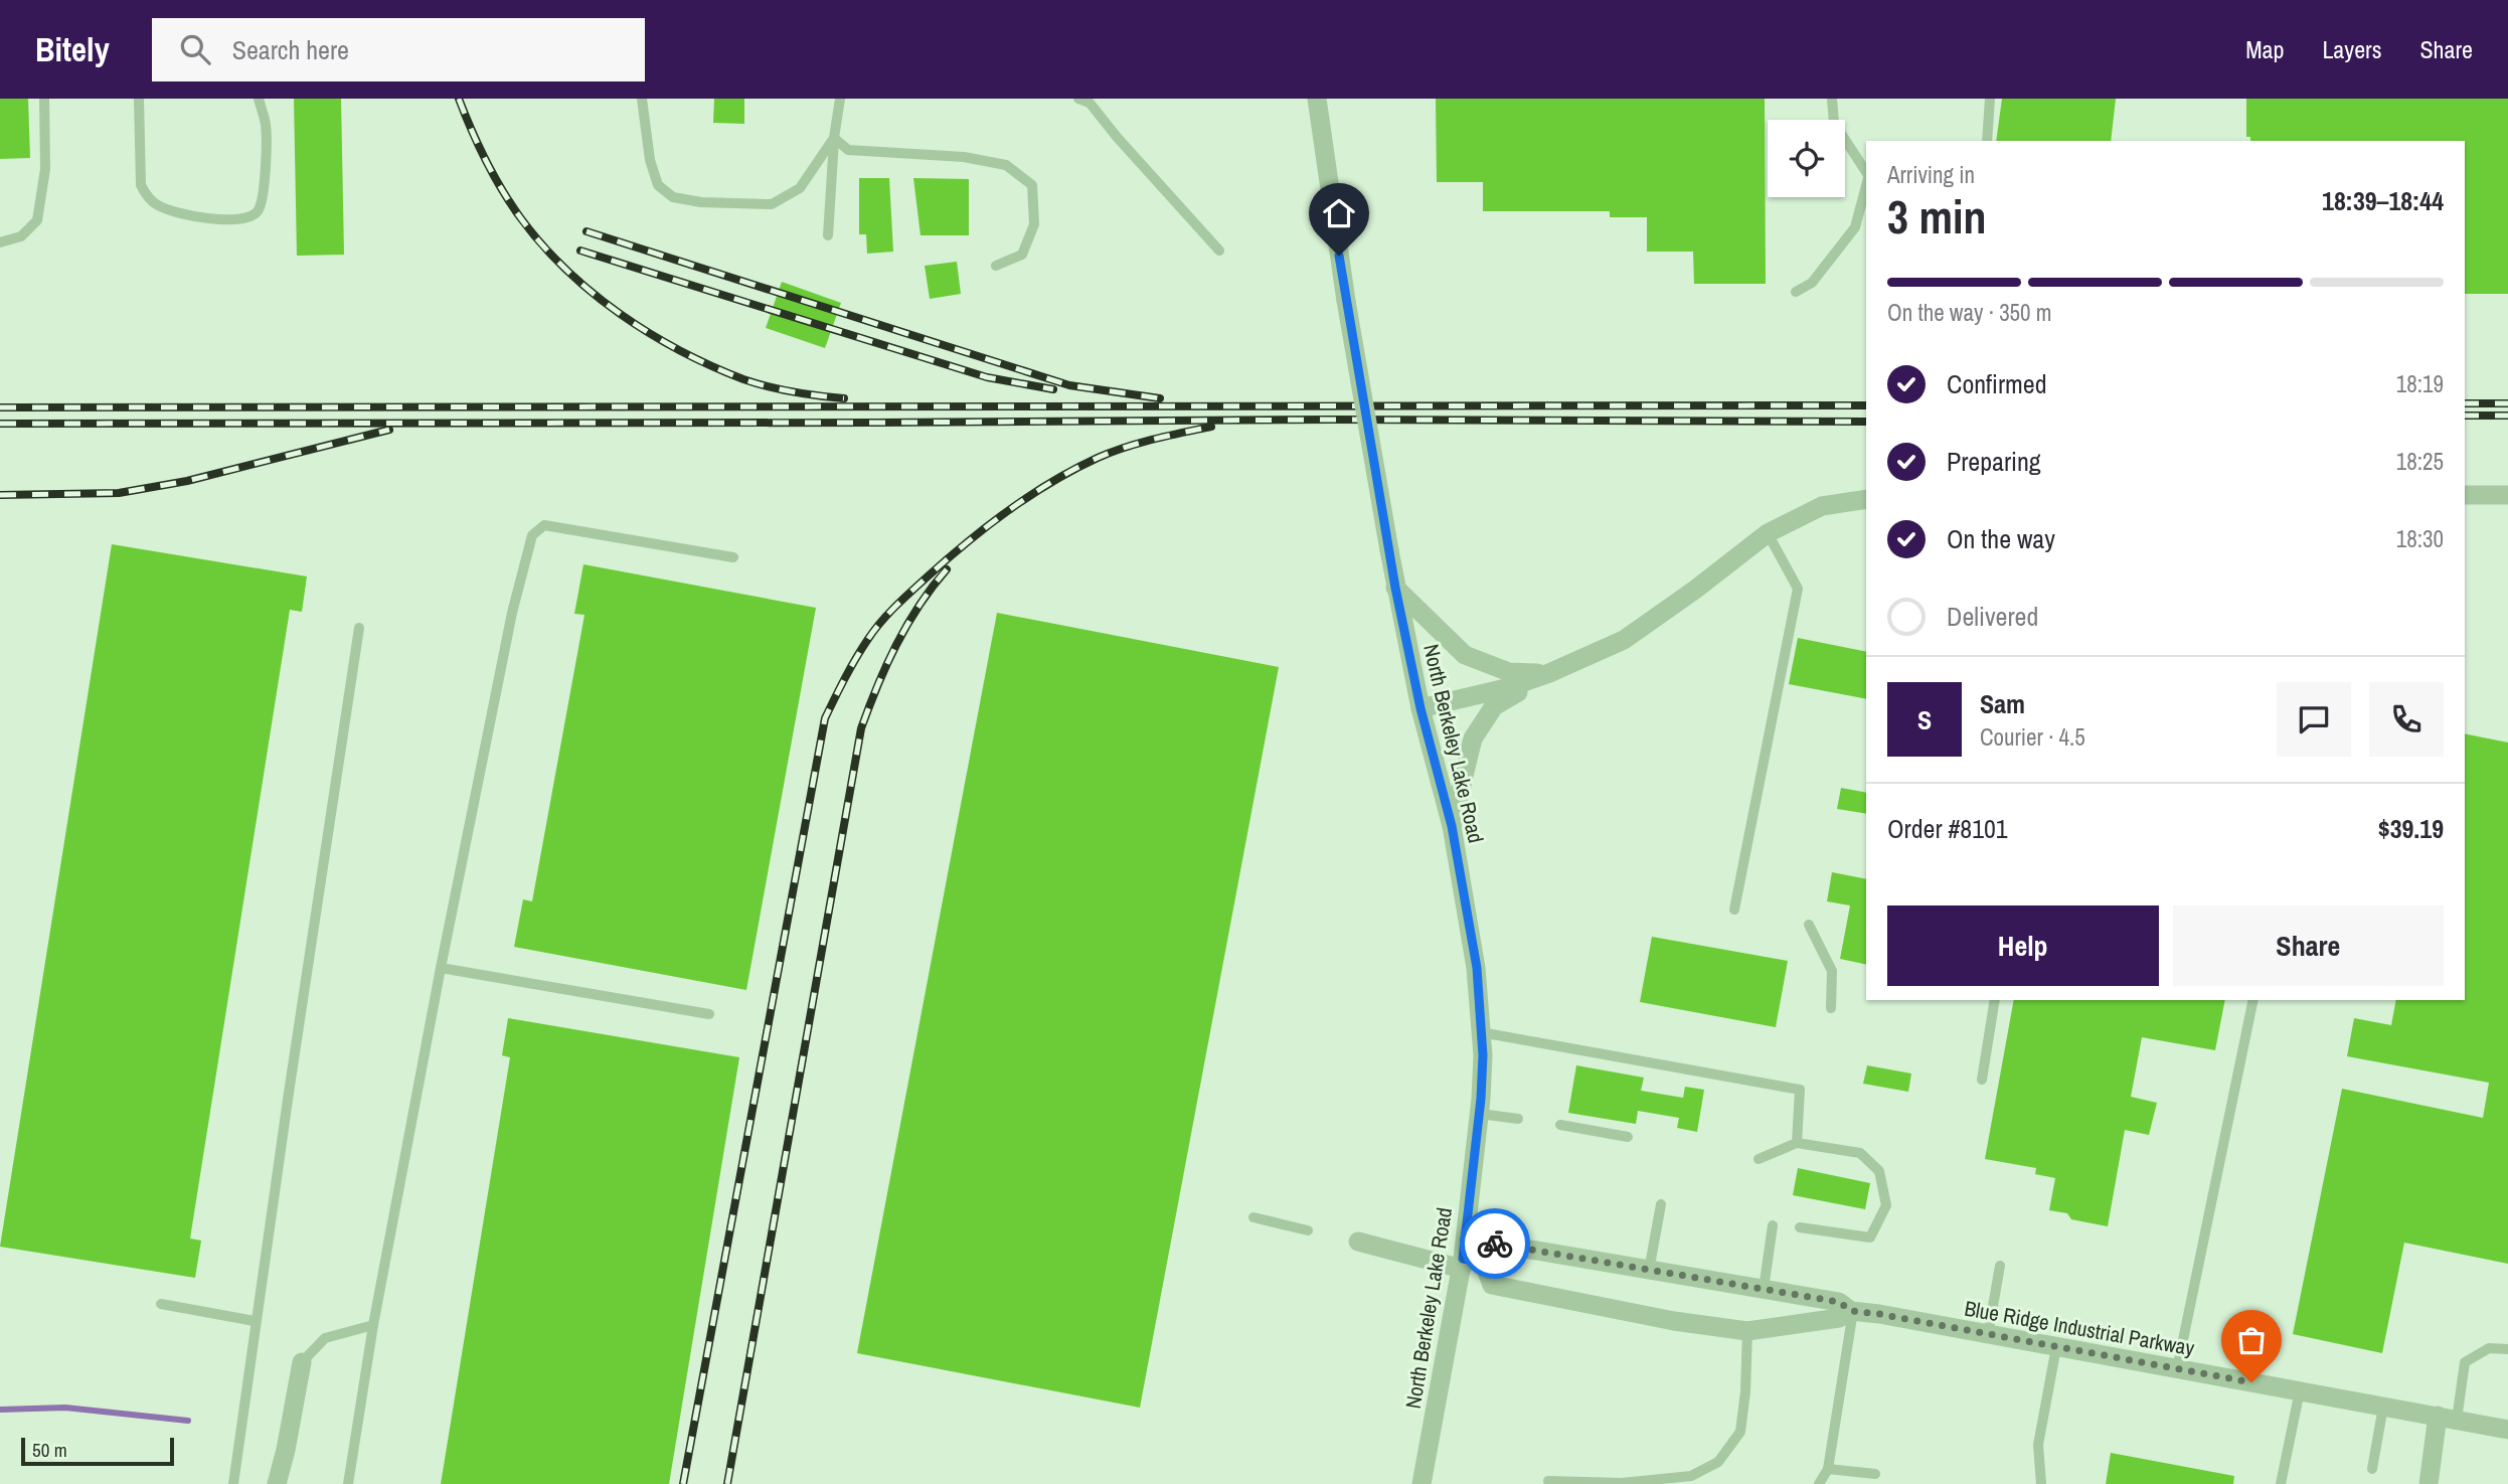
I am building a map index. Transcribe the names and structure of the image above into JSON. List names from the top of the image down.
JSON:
{
  "streets": {
    "street": ["North Berkeley Lake Road", "Blue Ridge Industrial Parkway"]
  },
  "scale_bar": "50 m",
  "page": {
    "header": "Bitely",
    "search": "Search here",
    "nav": ["Map", "Layers", "Share"],
    "heading": ["3 min", "Arriving in", "18:39–18:44"],
    "panel": [
      "Sam",
      "Courier · 4.5",
      "Order #8101",
      "$39.19"
    ],
    "bar": "On the way · 350 m",
    "list": [
      ["Confirmed", "18:19"],
      ["Preparing", "18:25"],
      ["On the way", "18:30"],
      "Delivered"
    ],
    "round": "S",
    "buttons": ["Help", "Share"],
    "scale": "50 m"
  }
}
